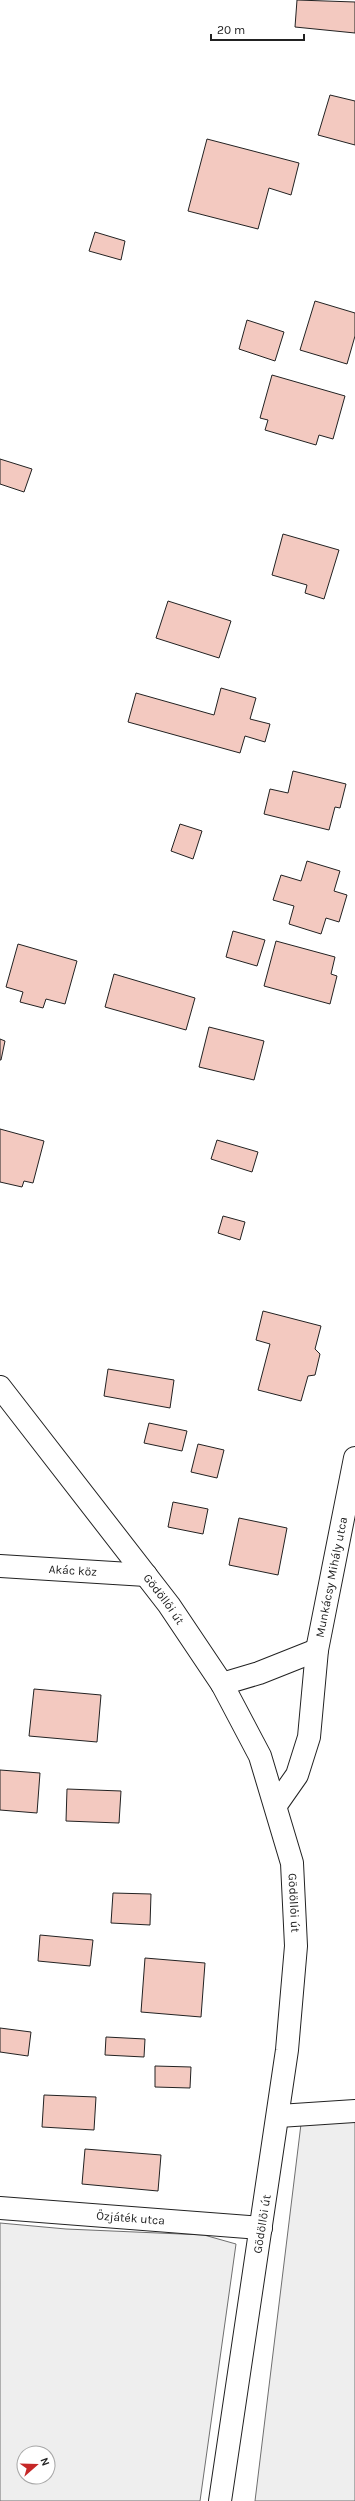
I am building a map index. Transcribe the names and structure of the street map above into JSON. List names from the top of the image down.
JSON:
{
  "streets": {
    "main road": [
      "Akác köz",
      "Munkácsy Mihály utca",
      "Gödöllői út",
      "Őzjáték utca"
    ]
  },
  "crossings": [
    ["Akác köz", "Gödöllői út"],
    ["Munkácsy Mihály utca", "Gödöllői út"],
    ["Gödöllői út", "Őzjáték utca"]
  ],
  "scale_bar": "20 m",
  "north": "right"
}
